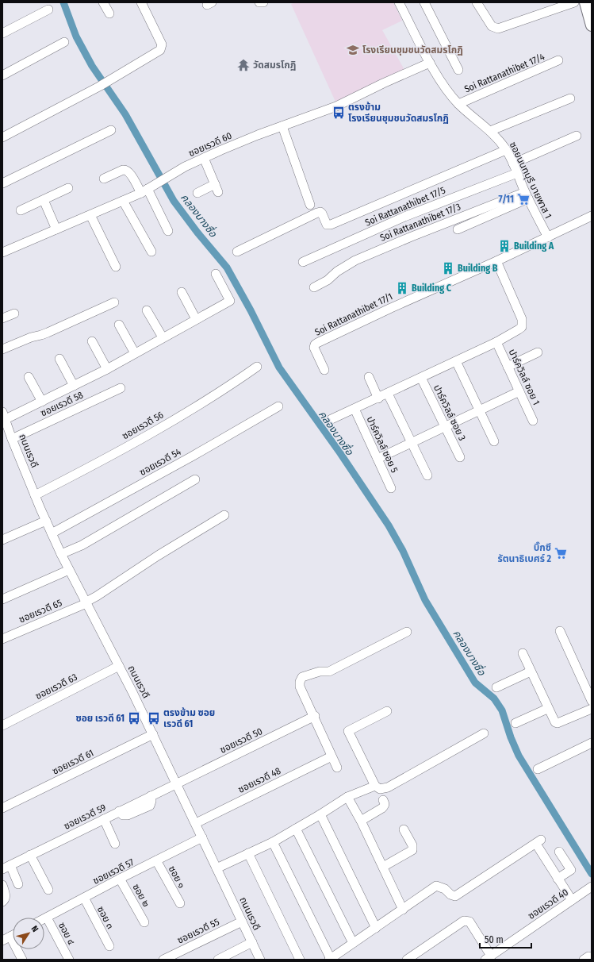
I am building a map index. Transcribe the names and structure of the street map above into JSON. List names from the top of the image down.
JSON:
{
  "streets": {
    "street": [
      "Soi Rattanathibet 17/4",
      "ซอยเรวดี 60",
      "ซอยนนทบุรี บายพาส 1",
      "Soi Rattanathibet 17/5",
      "Soi Rattanathibet 17/3",
      "Soi Rattanathibet 17/1",
      "ปาร์ควิลล์ ซอย 1",
      "ซอยเรวดี 58",
      "ปาร์ควิลล์ ซอย 3",
      "ซอยเรวดี 56",
      "ปาร์ควิลล์ ซอย 5",
      "ถนนเรวดี",
      "ซอยเรวดี 54",
      "ซอยเรวดี 65",
      "ซอยเรวดี 63",
      "ซอยเรวดี 50",
      "ซอยเรวดี 61",
      "ซอยเรวดี 48",
      "ซอยเรวดี 59",
      "ซอยเรวดี 57",
      "ซอย ๑",
      "ซอย ๒",
      "ซอยเรวดี 40",
      "ซอย ๓",
      "ซอยเรวดี 55",
      "ซอย ๔"
    ]
  },
  "crossings": [
    ["Soi Rattanathibet 17/4", "ซอยนนทบุรี บายพาส 1"],
    ["ซอยเรวดี 60", "ซอยนนทบุรี บายพาส 1"],
    ["ซอยนนทบุรี บายพาส 1", "Soi Rattanathibet 17/5"],
    ["ซอยนนทบุรี บายพาส 1", "Soi Rattanathibet 17/3"],
    ["ซอยนนทบุรี บายพาส 1", "Soi Rattanathibet 17/1"],
    ["ซอยเรวดี 58", "ถนนเรวดี"],
    ["ซอยเรวดี 56", "ถนนเรวดี"],
    ["ถนนเรวดี", "ซอยเรวดี 54"],
    ["ถนนเรวดี", "ซอยเรวดี 65"],
    ["ถนนเรวดี", "ซอยเรวดี 63"],
    ["ถนนเรวดี", "ซอยเรวดี 50"],
    ["ถนนเรวดี", "ซอยเรวดี 61"],
    ["ถนนเรวดี", "ซอยเรวดี 48"],
    ["ถนนเรวดี", "ซอยเรวดี 59"],
    ["ถนนเรวดี", "ซอยเรวดี 57"],
    ["ถนนเรวดี", "ซอยเรวดี 55"],
    ["ซอยเรวดี 50", "ซอยเรวดี 59"],
    ["ซอยเรวดี 57", "ซอย ๑"],
    ["ซอยเรวดี 57", "ซอย ๒"],
    ["ซอยเรวดี 57", "ซอย ๓"],
    ["ซอยเรวดี 57", "ซอย ๔"]
  ],
  "water": ["คลองบางซื่อ"],
  "places": {
    "school or university": ["โรงเรียนชุมชนวัดสมรโกฏิ"],
    "temple": ["วัดสมรโกฏิ"],
    "bus stop": ["ตรงข้าม โรงเรียนชุมชนวัดสมรโกฏิ", "ซอย เรวดี 61", "ตรงข้าม ซอย เรวดี 61"],
    "supermarket": ["7/11", "บิ๊กซี รัตนาธิเบศร์ 2"],
    "building": ["Building A", "Building B", "Building C"]
  },
  "scale_bar": "50 m",
  "north": "top right"
}
